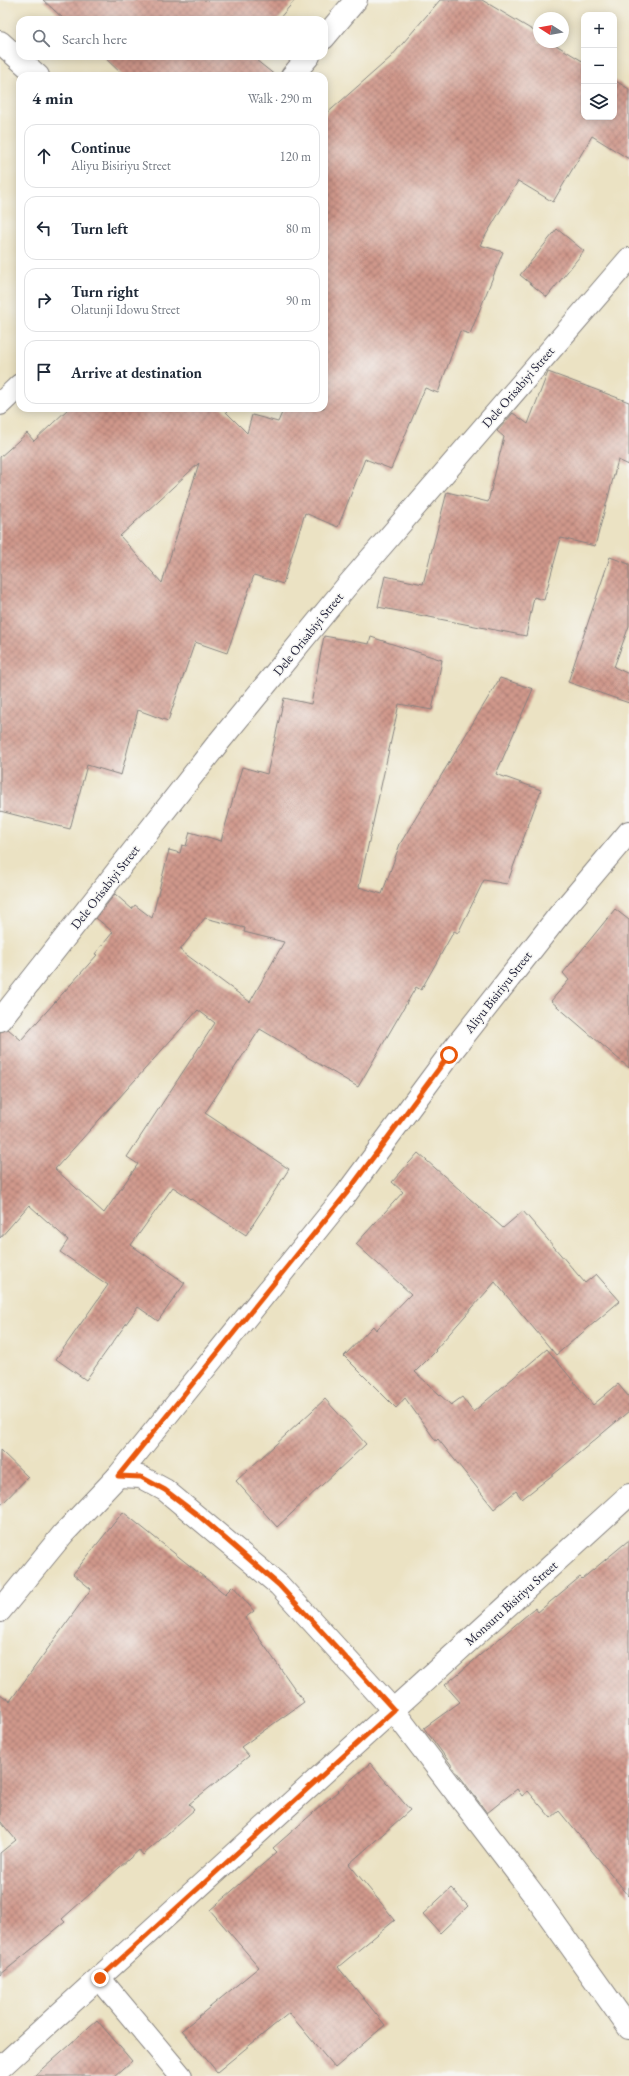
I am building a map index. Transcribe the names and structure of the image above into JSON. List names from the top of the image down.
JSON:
{
  "streets": {
    "street": ["Dele Orisabiyi Street", "Aliyu Bisiriyu Street", "Monsuru Bisiriyu Street"]
  },
  "north": "left",
  "page": {
    "map_buttons": ["+", "−"],
    "search": "Search here",
    "heading": ["4 min", "Walk · 290 m"],
    "list": [
      ["Continue", "Aliyu Bisiriyu Street", "120 m"],
      ["Turn left", "80 m"],
      ["Turn right", "Olatunji Idowu Street", "90 m"],
      "Arrive at destination"
    ]
  }
}
